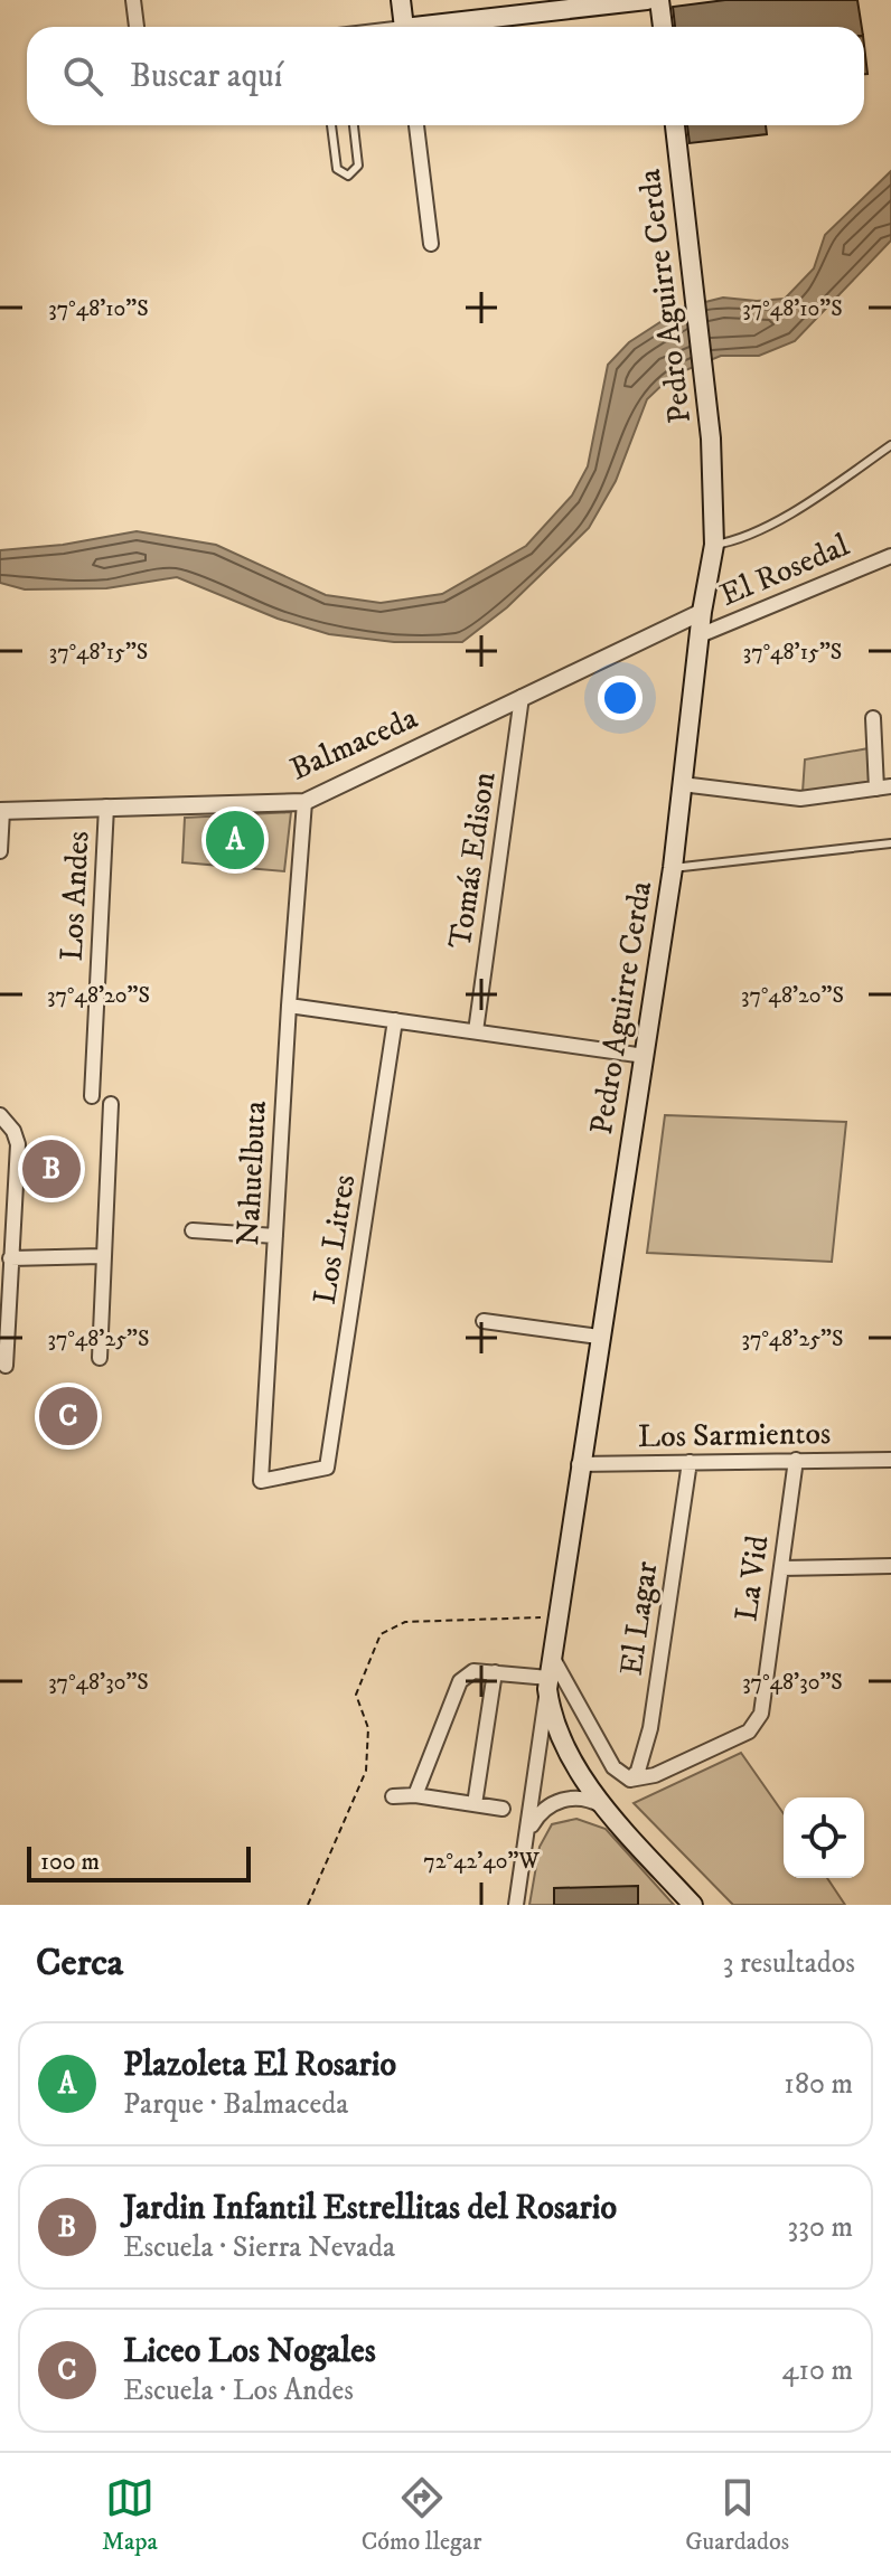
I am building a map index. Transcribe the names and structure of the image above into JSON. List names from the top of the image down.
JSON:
{
  "streets": {
    "main road": ["Pedro Aguirre Cerda"],
    "street": [
      "El Rosedal",
      "Balmaceda",
      "Tomás Edison",
      "Los Andes",
      "Nahuelbuta",
      "Los Litres",
      "Los Sarmientos",
      "La Vid",
      "El Lagar"
    ]
  },
  "crossings": [
    ["Pedro Aguirre Cerda", "El Rosedal"],
    ["Pedro Aguirre Cerda", "Balmaceda"],
    ["Pedro Aguirre Cerda", "Los Sarmientos"],
    ["Balmaceda", "Tomás Edison"],
    ["Balmaceda", "Los Andes"],
    ["Balmaceda", "Nahuelbuta"],
    ["Nahuelbuta", "Los Litres"],
    ["Los Sarmientos", "La Vid"],
    ["Los Sarmientos", "El Lagar"],
    ["La Vid", "El Lagar"]
  ],
  "scale_bar": "100 m",
  "page": {
    "search": "Buscar aquí",
    "pins": ["A", "B", "C"],
    "scale": "100 m",
    "heading": ["Cerca", "3 resultados"],
    "list": [
      {
        "mark": "A",
        "name": "Plazoleta El Rosario",
        "note": "Parque · Balmaceda",
        "value": "180 m"
      },
      {
        "mark": "B",
        "name": "Jardin Infantil Estrellitas del Rosario",
        "note": "Escuela · Sierra Nevada",
        "value": "330 m"
      },
      {
        "mark": "C",
        "name": "Liceo Los Nogales",
        "note": "Escuela · Los Andes",
        "value": "410 m"
      }
    ],
    "nav": ["Mapa", "Cómo llegar", "Guardados"]
  },
  "coordinates": [
    "37°48'10\"S",
    "37°48'15\"S",
    "37°48'20\"S",
    "37°48'25\"S",
    "37°48'30\"S",
    "72°42'40\"W"
  ]
}
